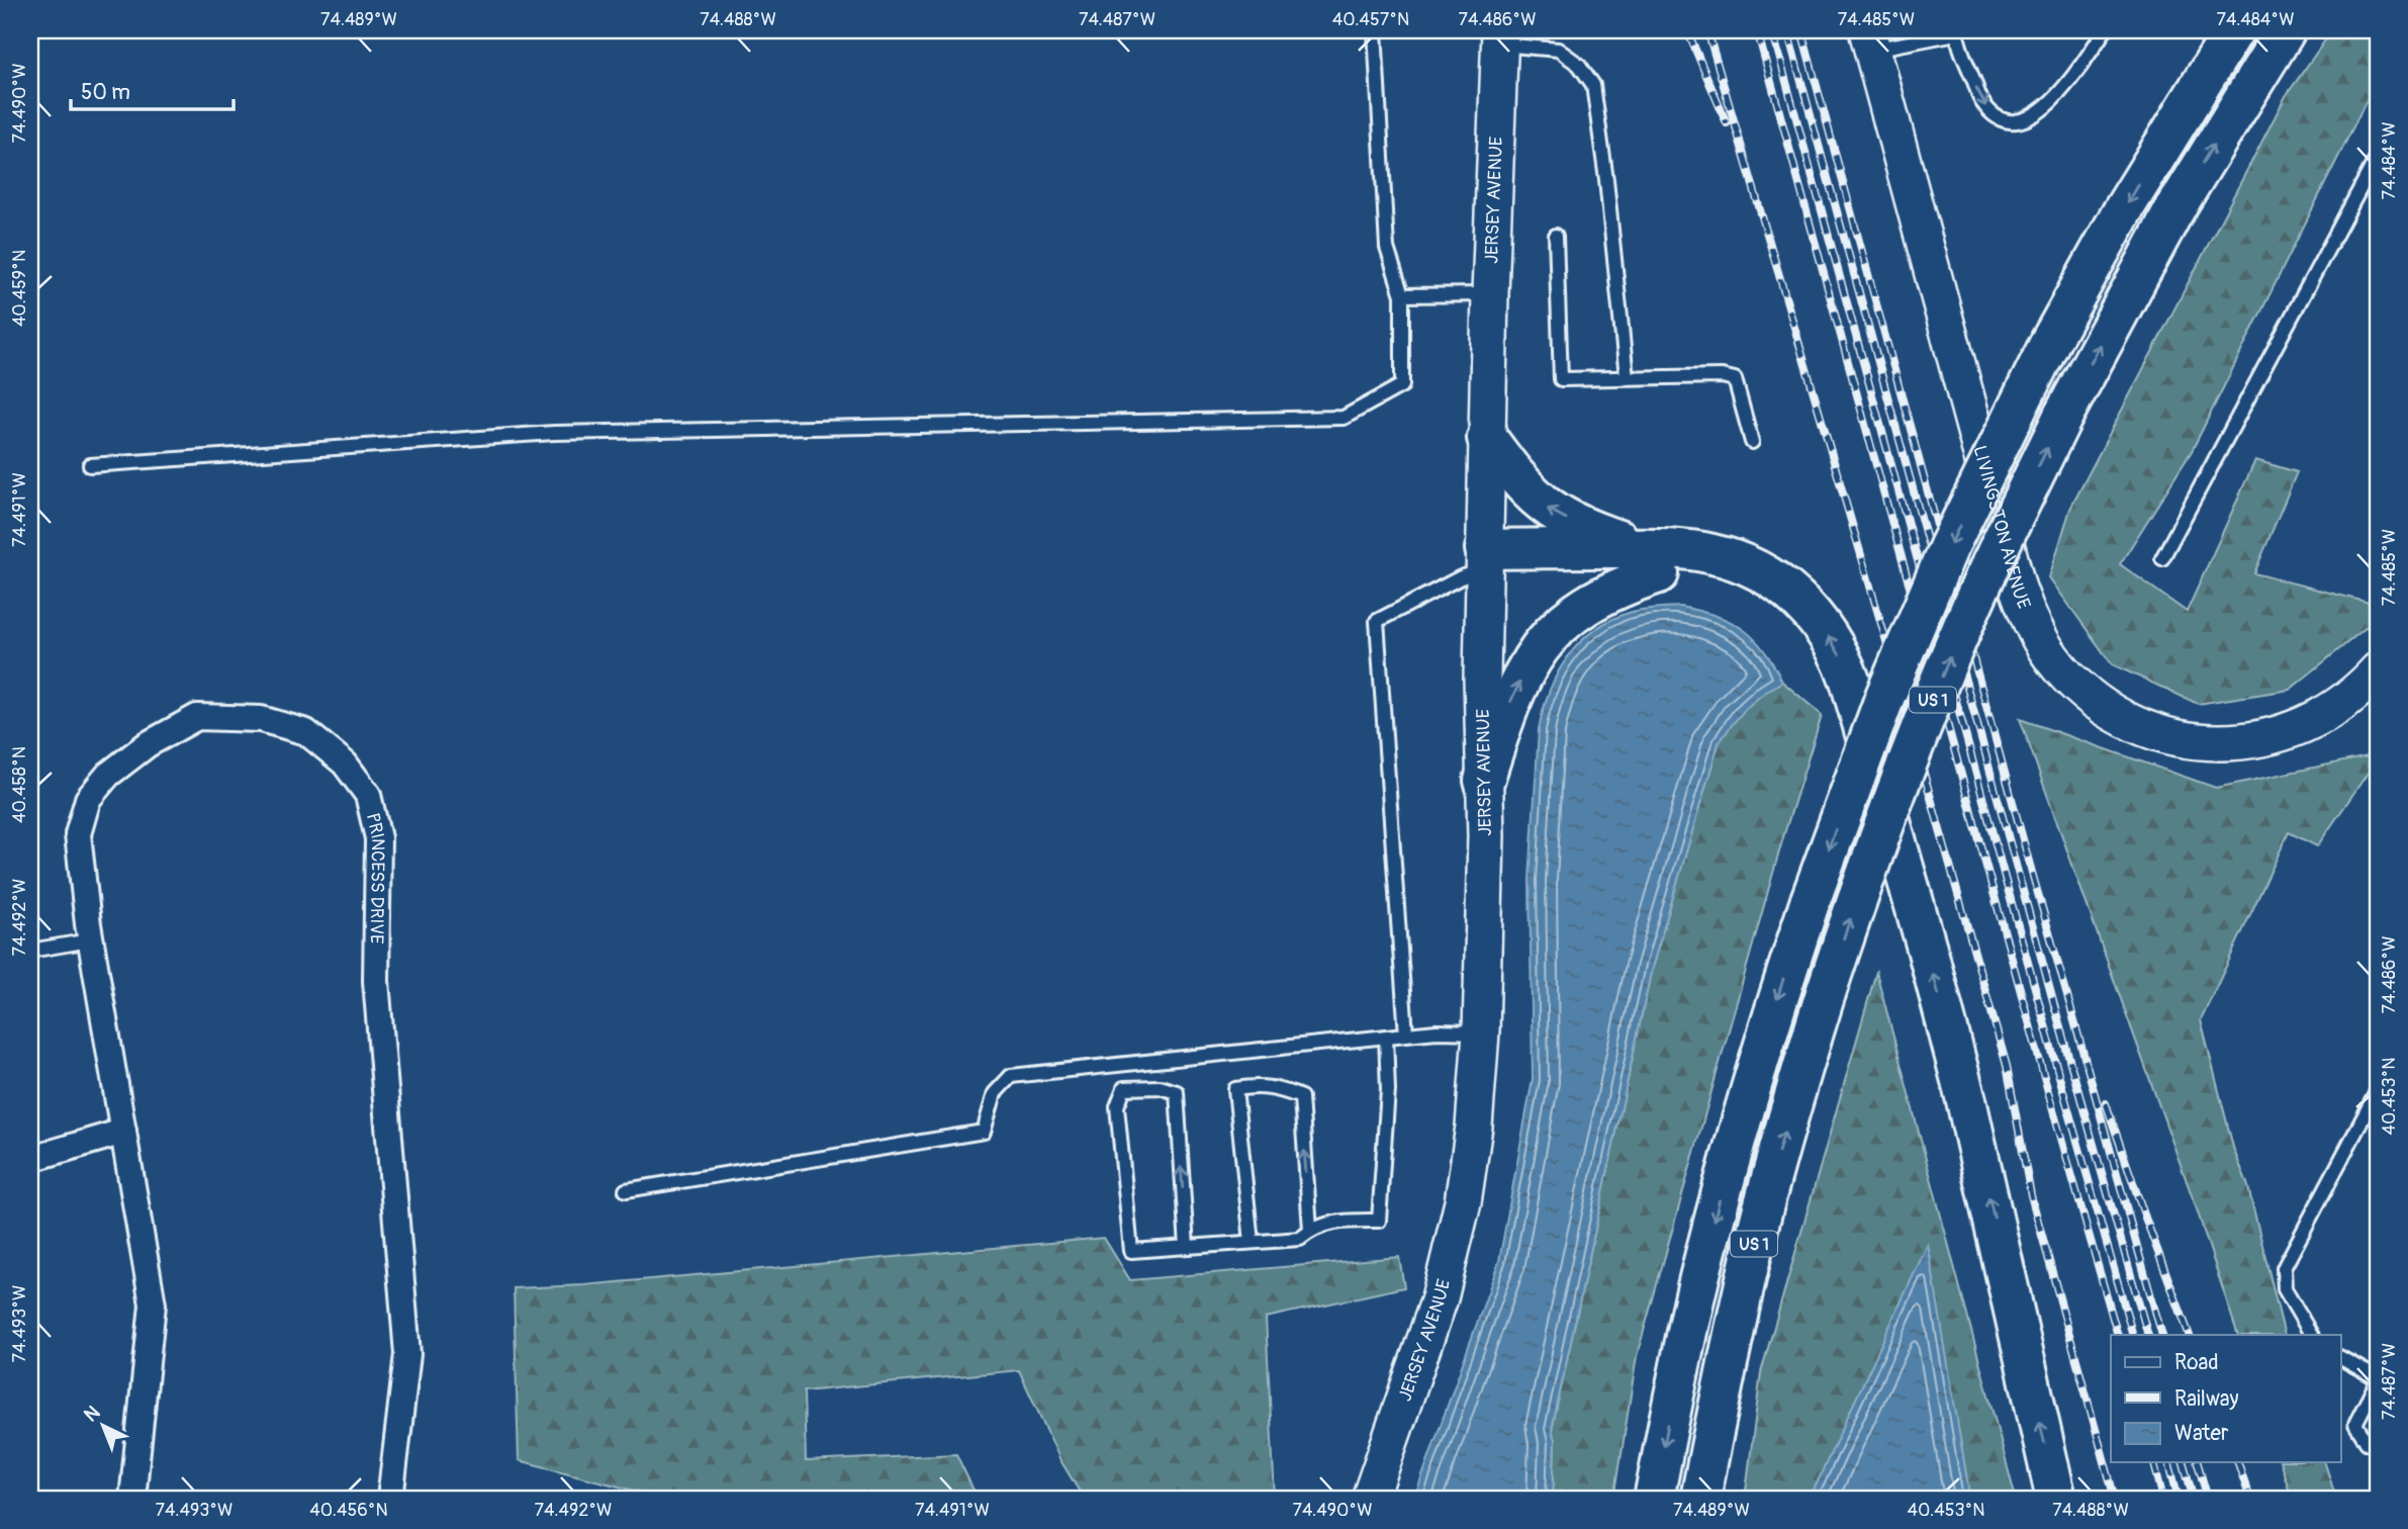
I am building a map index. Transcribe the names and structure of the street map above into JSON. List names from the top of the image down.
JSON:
{
  "streets": {
    "highway": ["US 1"],
    "main road": ["JERSEY AVENUE", "LIVINGSTON AVENUE"],
    "street": ["PRINCESS DRIVE"]
  },
  "legend": ["Road", "Railway", "Water"],
  "scale_bar": "50 m",
  "north": "top left",
  "coordinates": [
    "74.489°W",
    "74.488°W",
    "74.487°W",
    "40.457°N",
    "74.486°W",
    "74.485°W",
    "74.484°W",
    "74.490°W",
    "40.459°N",
    "74.491°W",
    "40.458°N",
    "74.492°W",
    "40.453°N",
    "74.493°W",
    "40.456°N"
  ]
}
